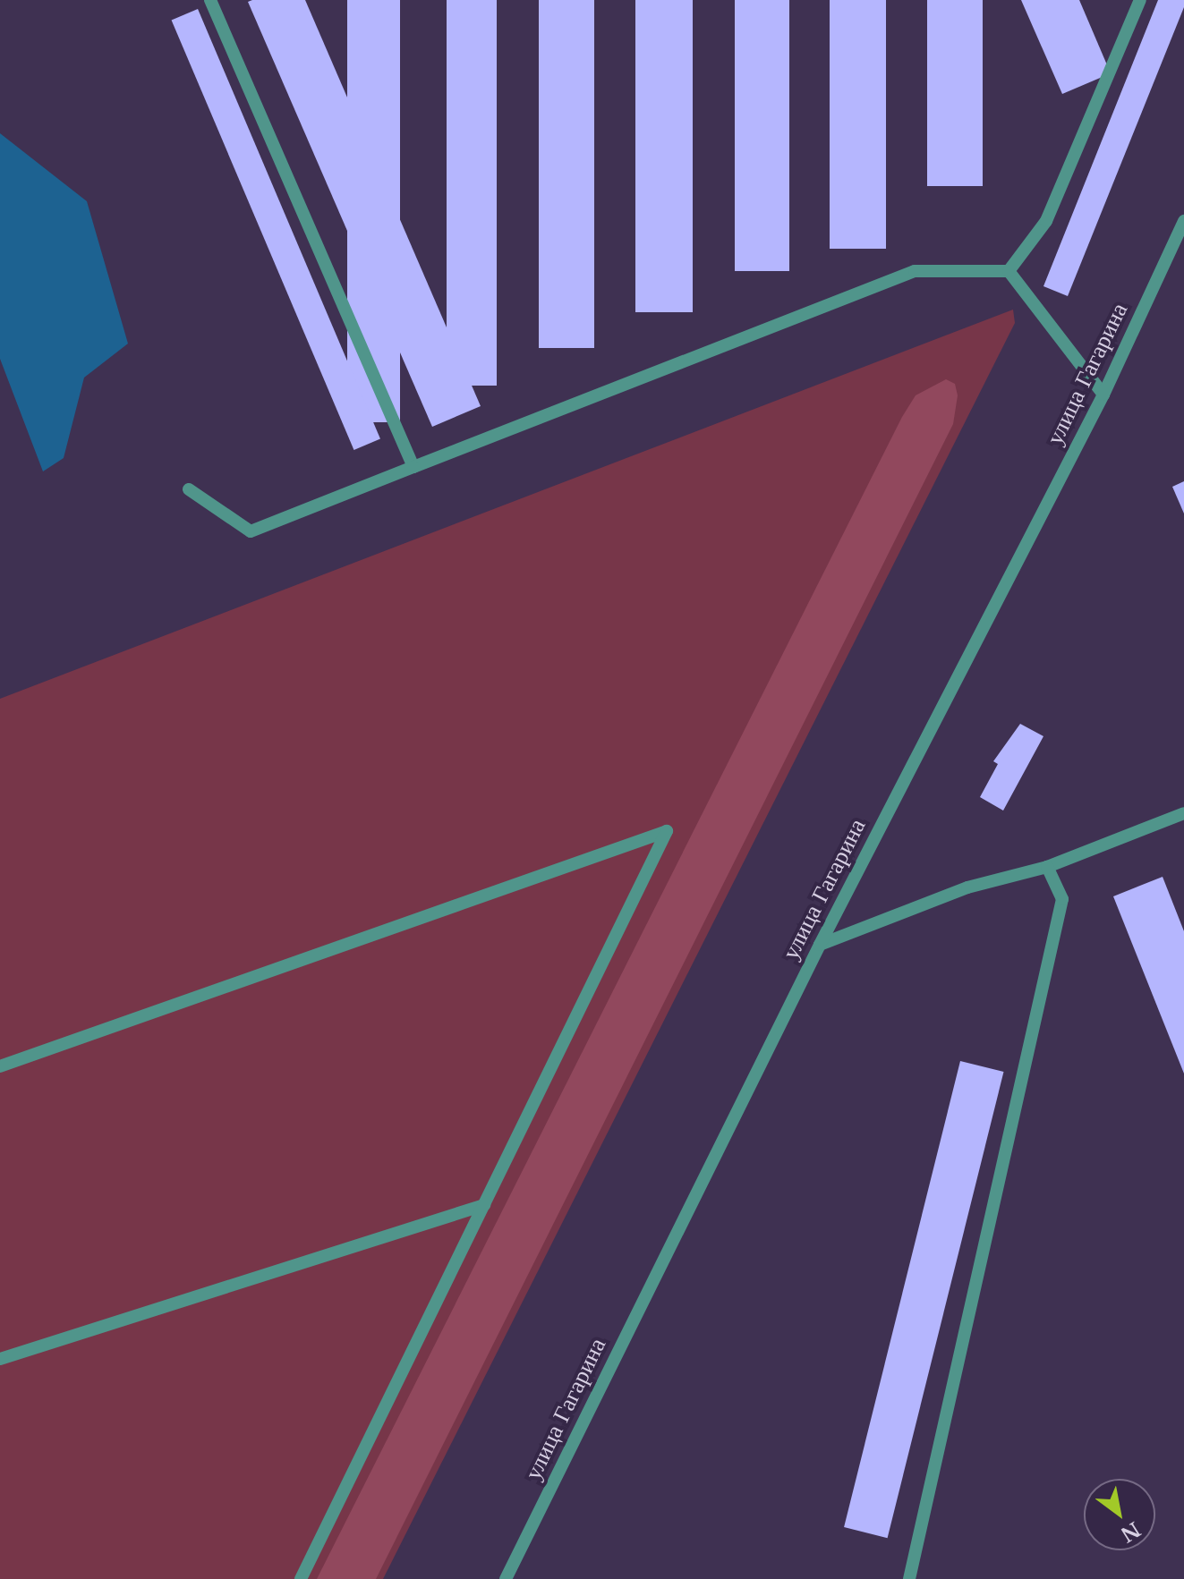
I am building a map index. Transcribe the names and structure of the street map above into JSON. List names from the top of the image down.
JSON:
{
  "streets": {
    "street": ["улица Гагарина"]
  },
  "north": "bottom right"
}
